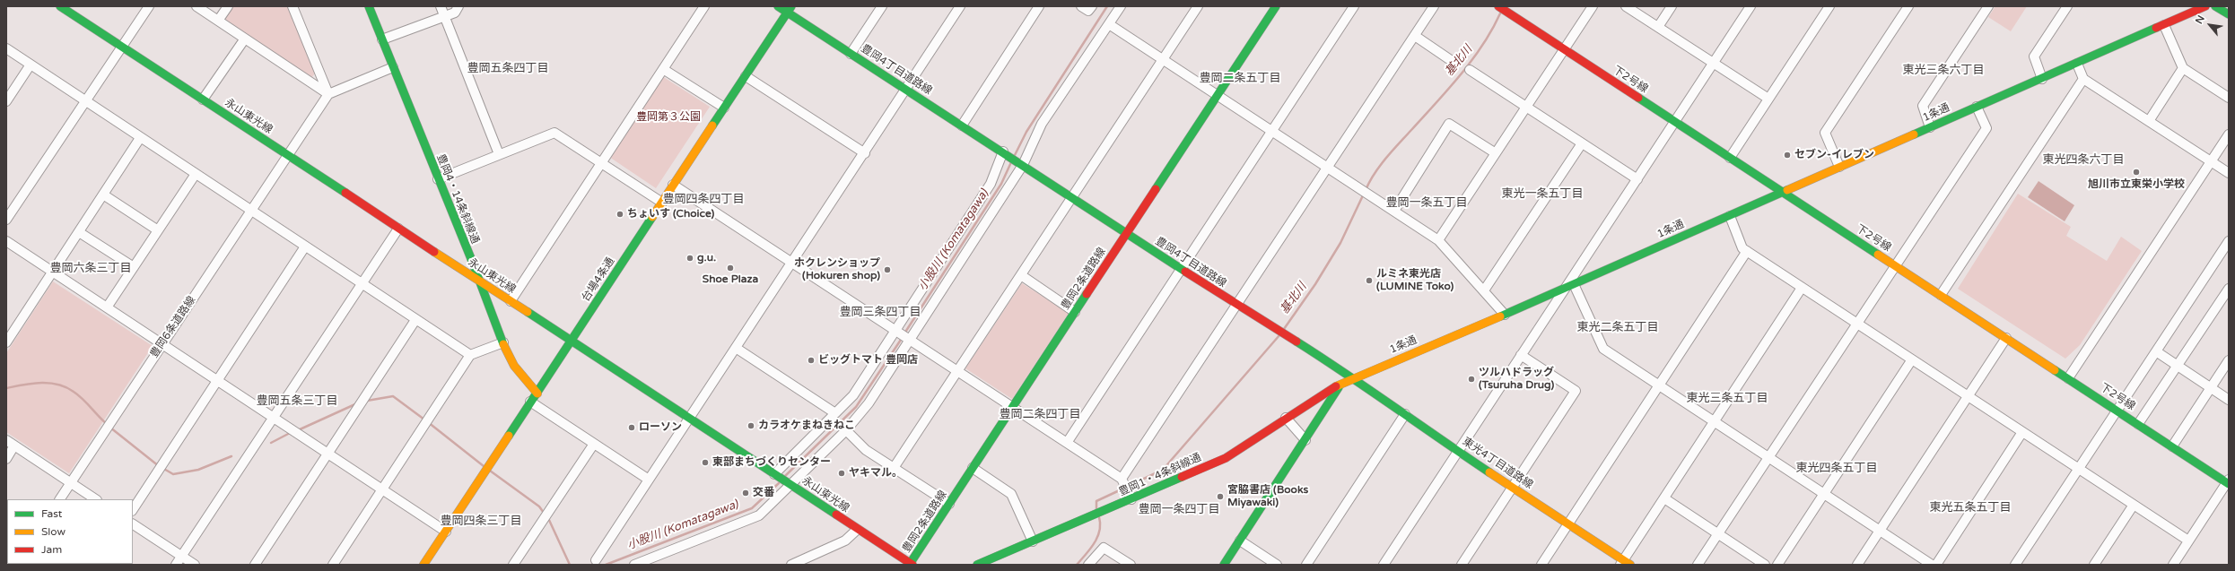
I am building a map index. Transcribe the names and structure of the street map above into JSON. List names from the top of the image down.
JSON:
{
  "streets": {
    "street": [
      "豊岡4丁目道路線",
      "下2号線",
      "1条通",
      "永山東光線",
      "豊岡4・14条斜線通",
      "豊岡2条道路線",
      "台場4条通",
      "豊岡6条道路線",
      "東光4丁目道路線",
      "豊岡1・4条斜線通"
    ]
  },
  "crossings": [
    ["豊岡4丁目道路線", "1条通"],
    ["豊岡4丁目道路線", "豊岡2条道路線"],
    ["豊岡4丁目道路線", "台場4条通"],
    ["豊岡4丁目道路線", "東光4丁目道路線"],
    ["下2号線", "1条通"],
    ["1条通", "東光4丁目道路線"],
    ["1条通", "豊岡1・4条斜線通"],
    ["永山東光線", "豊岡4・14条斜線通"],
    ["永山東光線", "豊岡2条道路線"],
    ["永山東光線", "台場4条通"],
    ["永山東光線", "豊岡6条道路線"],
    ["豊岡4・14条斜線通", "台場4条通"]
  ],
  "districts": [
    "豊岡五条四丁目",
    "東光三条六丁目",
    "豊岡二条五丁目",
    "東光四条六丁目",
    "東光一条五丁目",
    "豊岡四条四丁目",
    "豊岡一条五丁目",
    "豊岡六条三丁目",
    "豊岡三条四丁目",
    "東光二条五丁目",
    "東光三条五丁目",
    "豊岡五条三丁目",
    "豊岡二条四丁目",
    "東光四条五丁目",
    "東光五条五丁目",
    "豊岡一条四丁目",
    "豊岡四条三丁目"
  ],
  "water": ["基北川", "小股川 (Komatagawa)"],
  "parks": ["豊岡第３公園"],
  "places": [
    "セブン-イレブン",
    "旭川市立東栄小学校",
    "ちょいす (Choice)",
    "g.u.",
    "Shoe Plaza",
    "ホクレンショップ (Hokuren shop)",
    "ルミネ東光店 (LUMINE Toko)",
    "ビッグトマト 豊岡店",
    "ツルハドラッグ (Tsuruha Drug)",
    "カラオケまねきねこ",
    "ローソン",
    "東部まちづくりセンター",
    "ヤキマル。",
    "交番",
    "宮脇書店 (Books Miyawaki)"
  ],
  "legend": ["Fast", "Slow", "Jam"],
  "north": "top left"
}
